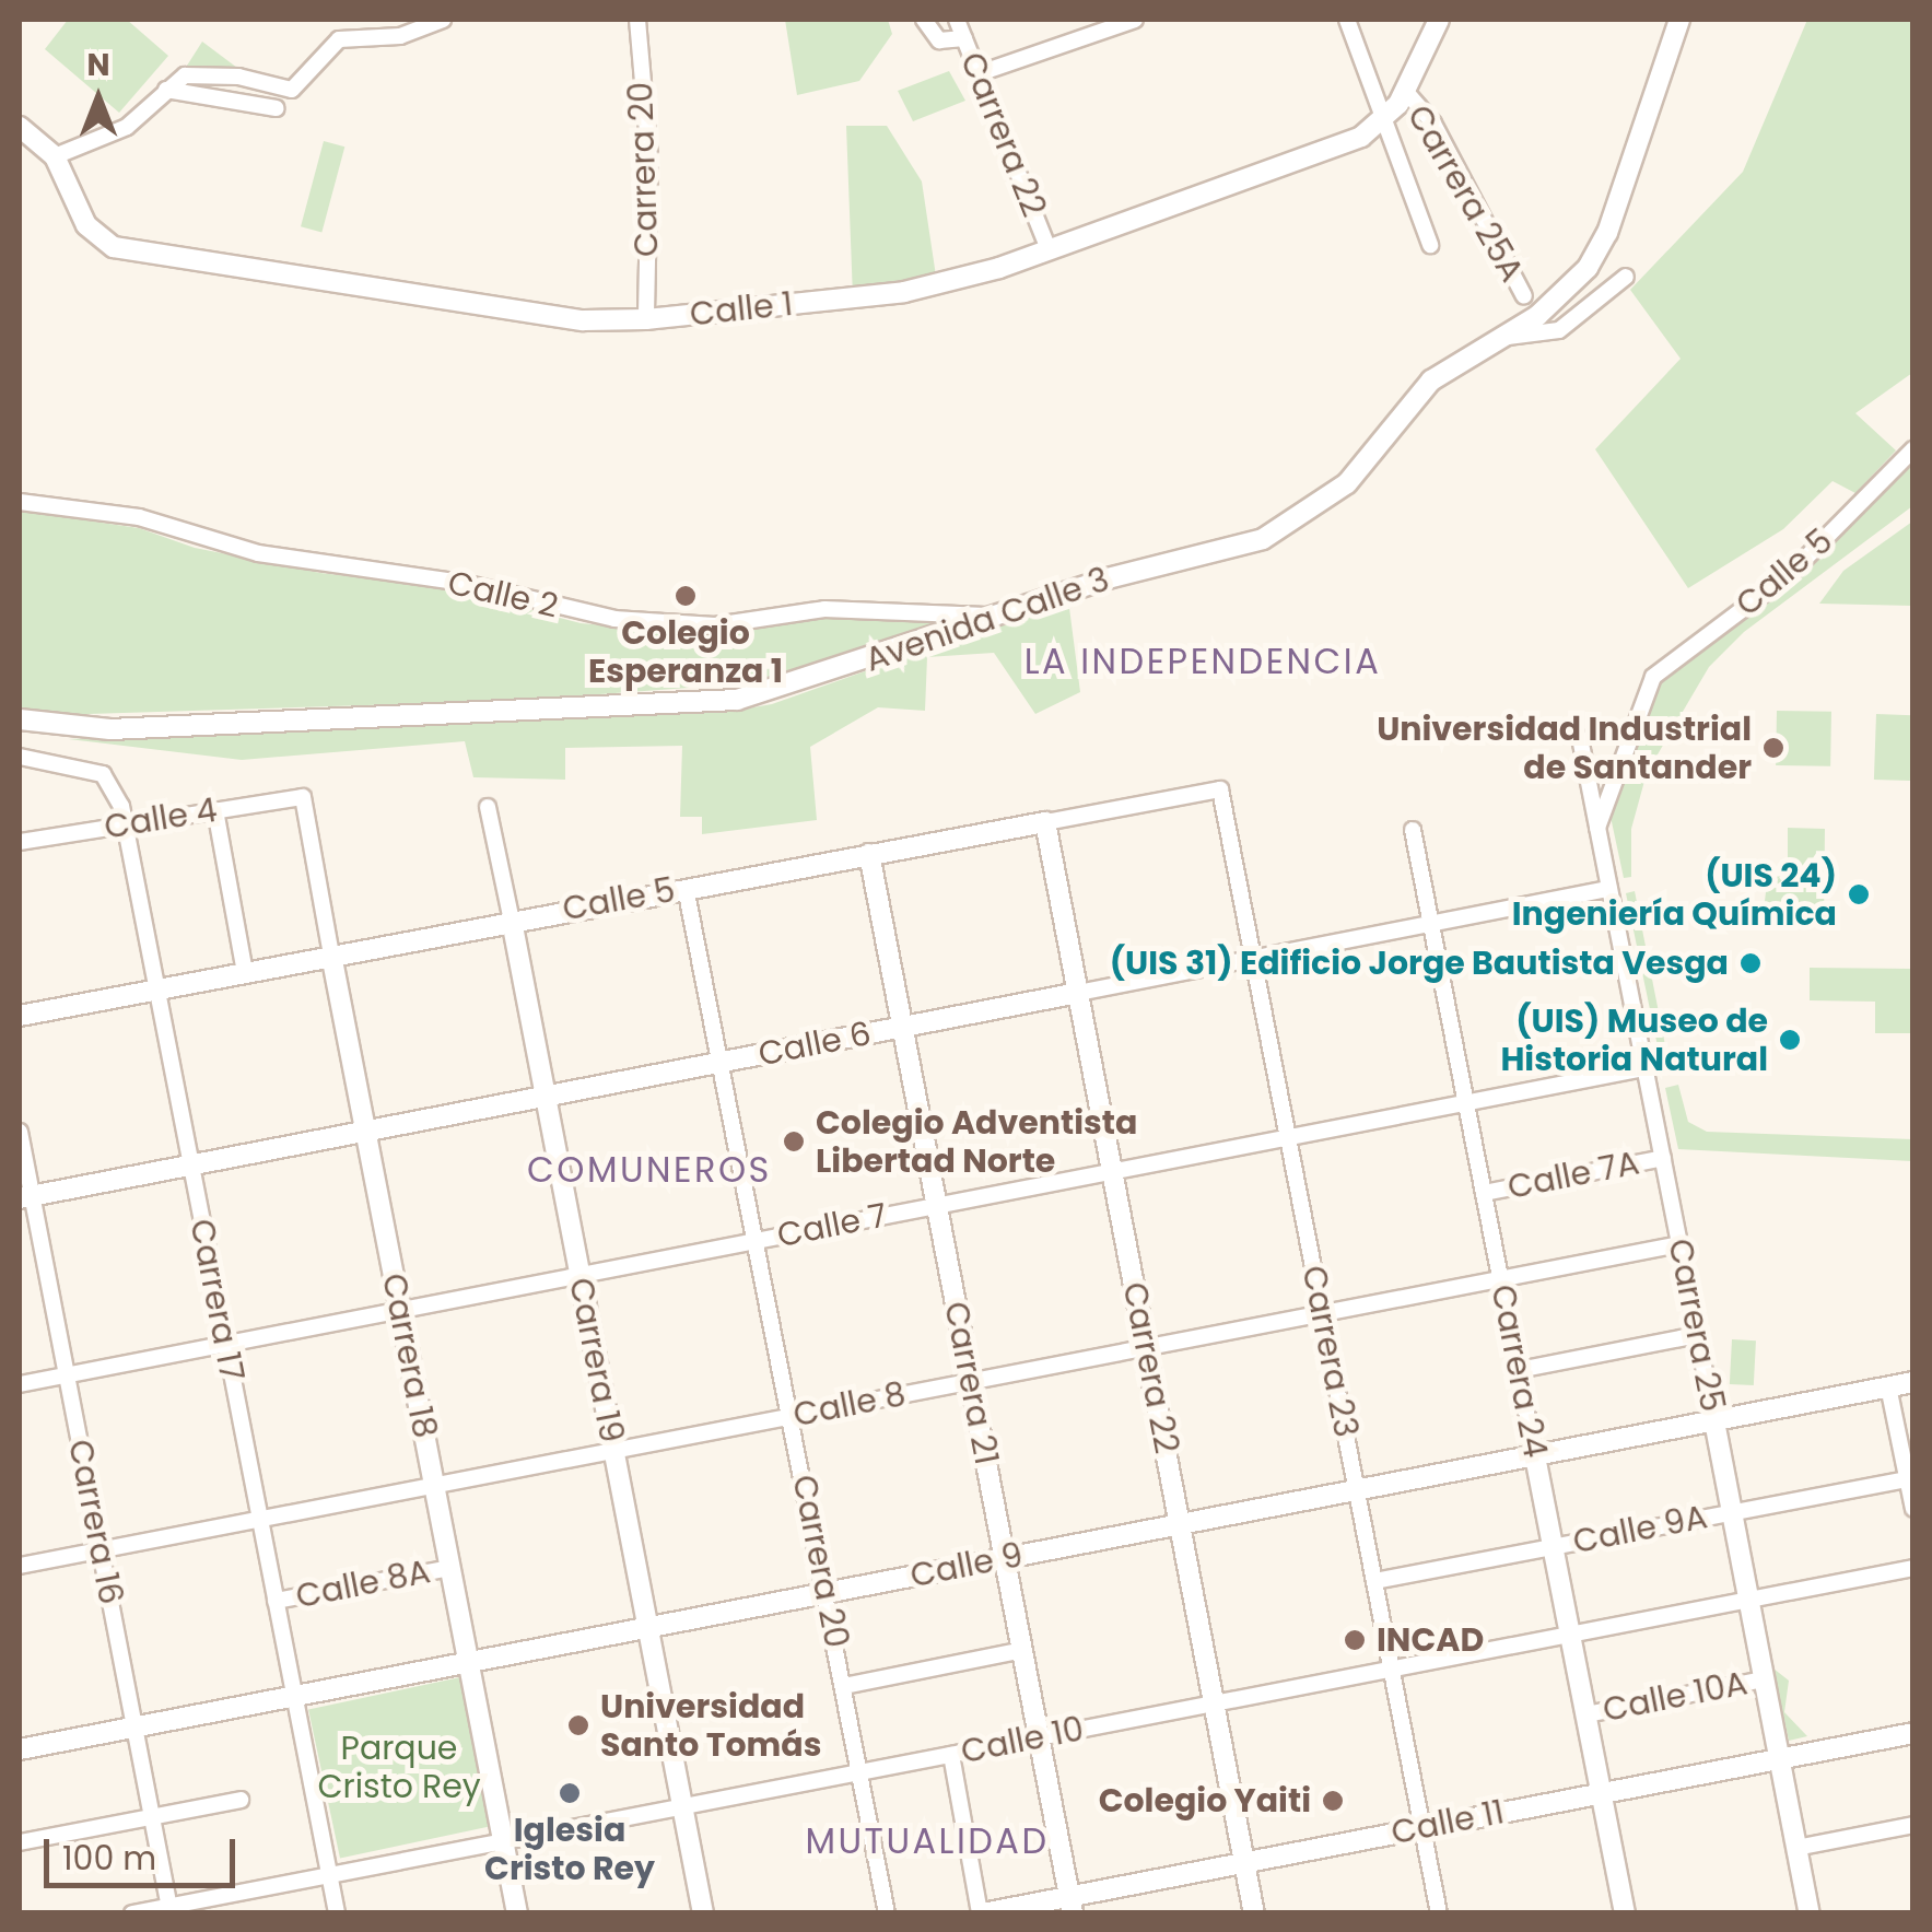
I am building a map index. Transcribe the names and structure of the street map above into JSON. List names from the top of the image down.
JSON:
{
  "streets": {
    "street": [
      "Carrera 22",
      "Carrera 20",
      "Carrera 25A",
      "Calle 1",
      "Calle 5",
      "Calle 2",
      "Avenida Calle 3",
      "Calle 4",
      "Calle 6",
      "Calle 7A",
      "Calle 7",
      "Carrera 17",
      "Carrera 25",
      "Carrera 23",
      "Carrera 18",
      "Carrera 19",
      "Carrera 24",
      "Carrera 21",
      "Calle 8",
      "Carrera 16",
      "Calle 9A",
      "Calle 9",
      "Calle 8A",
      "Calle 10A",
      "Calle 10",
      "Calle 11"
    ]
  },
  "crossings": [
    ["Carrera 22", "Calle 1"],
    ["Carrera 22", "Calle 5"],
    ["Carrera 22", "Calle 6"],
    ["Carrera 22", "Calle 7"],
    ["Carrera 22", "Calle 8"],
    ["Carrera 22", "Calle 9"],
    ["Carrera 22", "Calle 10"],
    ["Carrera 22", "Calle 11"],
    ["Carrera 20", "Calle 1"],
    ["Carrera 20", "Calle 5"],
    ["Carrera 20", "Calle 6"],
    ["Carrera 20", "Calle 7"],
    ["Carrera 20", "Calle 8"],
    ["Carrera 20", "Calle 9"],
    ["Carrera 20", "Calle 10"],
    ["Calle 5", "Carrera 17"],
    ["Calle 5", "Carrera 25"],
    ["Calle 5", "Carrera 23"],
    ["Calle 5", "Carrera 18"],
    ["Calle 5", "Carrera 19"],
    ["Calle 5", "Carrera 21"],
    ["Calle 2", "Avenida Calle 3"],
    ["Calle 4", "Carrera 17"],
    ["Calle 4", "Carrera 18"],
    ["Calle 6", "Carrera 17"],
    ["Calle 6", "Carrera 25"],
    ["Calle 6", "Carrera 23"],
    ["Calle 6", "Carrera 18"],
    ["Calle 6", "Carrera 19"],
    ["Calle 6", "Carrera 24"],
    ["Calle 6", "Carrera 21"],
    ["Calle 6", "Carrera 16"],
    ["Calle 7A", "Carrera 25"],
    ["Calle 7A", "Carrera 24"],
    ["Calle 7", "Carrera 17"],
    ["Calle 7", "Carrera 25"],
    ["Calle 7", "Carrera 23"],
    ["Calle 7", "Carrera 18"],
    ["Calle 7", "Carrera 19"],
    ["Calle 7", "Carrera 24"],
    ["Calle 7", "Carrera 21"],
    ["Calle 7", "Carrera 16"],
    ["Carrera 17", "Calle 8"],
    ["Carrera 17", "Calle 9"],
    ["Carrera 17", "Calle 8A"],
    ["Carrera 17", "Calle 10"],
    ["Carrera 25", "Calle 8"],
    ["Carrera 25", "Calle 9A"],
    ["Carrera 25", "Calle 9"],
    ["Carrera 25", "Calle 10A"],
    ["Carrera 25", "Calle 10"],
    ["Carrera 25", "Calle 11"],
    ["Carrera 23", "Calle 8"],
    ["Carrera 23", "Calle 9A"],
    ["Carrera 23", "Calle 9"],
    ["Carrera 23", "Calle 10"],
    ["Carrera 23", "Calle 11"],
    ["Carrera 18", "Calle 8"],
    ["Carrera 18", "Calle 9"],
    ["Carrera 18", "Calle 8A"],
    ["Carrera 18", "Calle 10"],
    ["Carrera 19", "Calle 8"],
    ["Carrera 19", "Calle 9"],
    ["Carrera 19", "Calle 10"],
    ["Carrera 24", "Calle 8"],
    ["Carrera 24", "Calle 9A"],
    ["Carrera 24", "Calle 9"],
    ["Carrera 24", "Calle 10A"],
    ["Carrera 24", "Calle 10"],
    ["Carrera 24", "Calle 11"],
    ["Carrera 21", "Calle 8"],
    ["Carrera 21", "Calle 9"],
    ["Carrera 21", "Calle 10"],
    ["Carrera 21", "Calle 11"],
    ["Calle 8", "Carrera 16"],
    ["Carrera 16", "Calle 9"],
    ["Carrera 16", "Calle 10"]
  ],
  "districts": ["LA INDEPENDENCIA", "COMUNEROS", "MUTUALIDAD"],
  "parks": ["Parque Cristo Rey"],
  "places": [
    "Colegio Esperanza 1",
    "Universidad Industrial de Santander",
    "(UIS 24) Ingeniería Química",
    "(UIS 31) Edificio Jorge Bautista Vesga",
    "(UIS) Museo de Historia Natural",
    "Colegio Adventista Libertad Norte",
    "INCAD",
    "Universidad Santo Tomás",
    "Iglesia Cristo Rey",
    "Colegio Yaiti"
  ],
  "scale_bar": "100 m",
  "north": "top"
}
